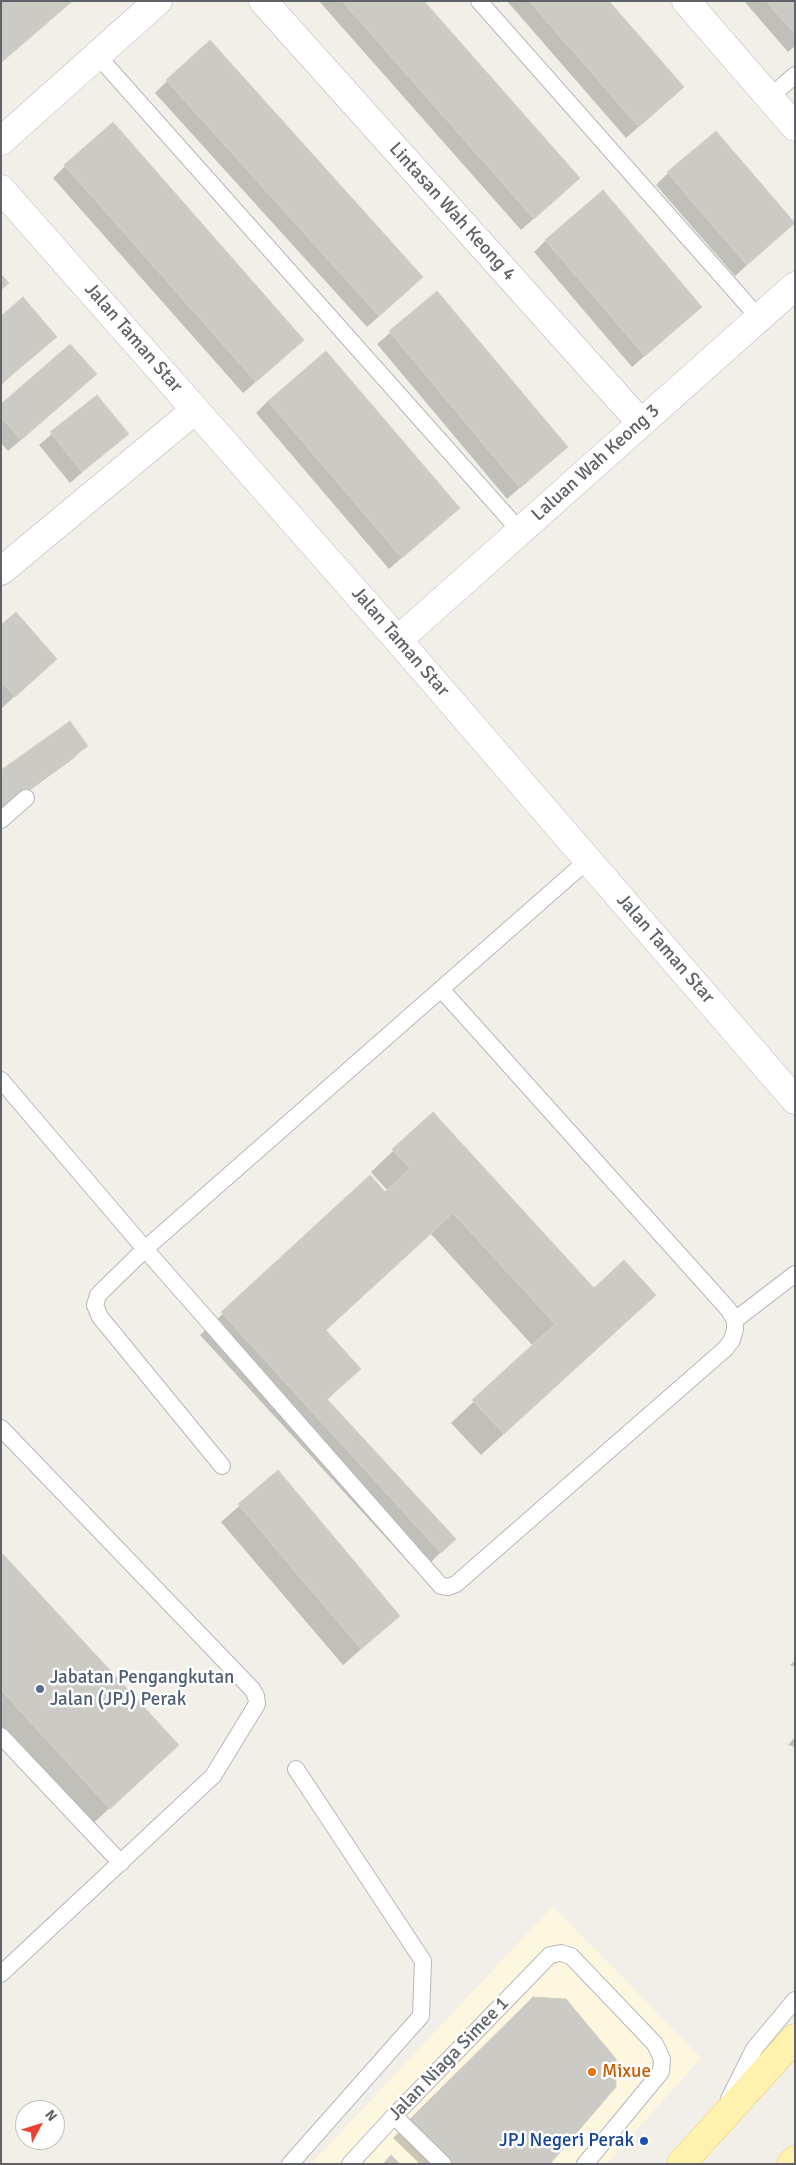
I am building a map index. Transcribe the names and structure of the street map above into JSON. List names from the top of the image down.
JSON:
{
  "streets": {
    "street": ["Lintasan Wah Keong 4", "Jalan Taman Star", "Laluan Wah Keong 3"],
    "lane": ["Jalan Niaga Simee 1"]
  },
  "crossings": [
    ["Lintasan Wah Keong 4", "Laluan Wah Keong 3"],
    ["Jalan Taman Star", "Laluan Wah Keong 3"]
  ],
  "places": ["Jabatan Pengangkutan Jalan (JPJ) Perak", "Mixue", "JPJ Negeri Perak"],
  "north": "top right"
}
